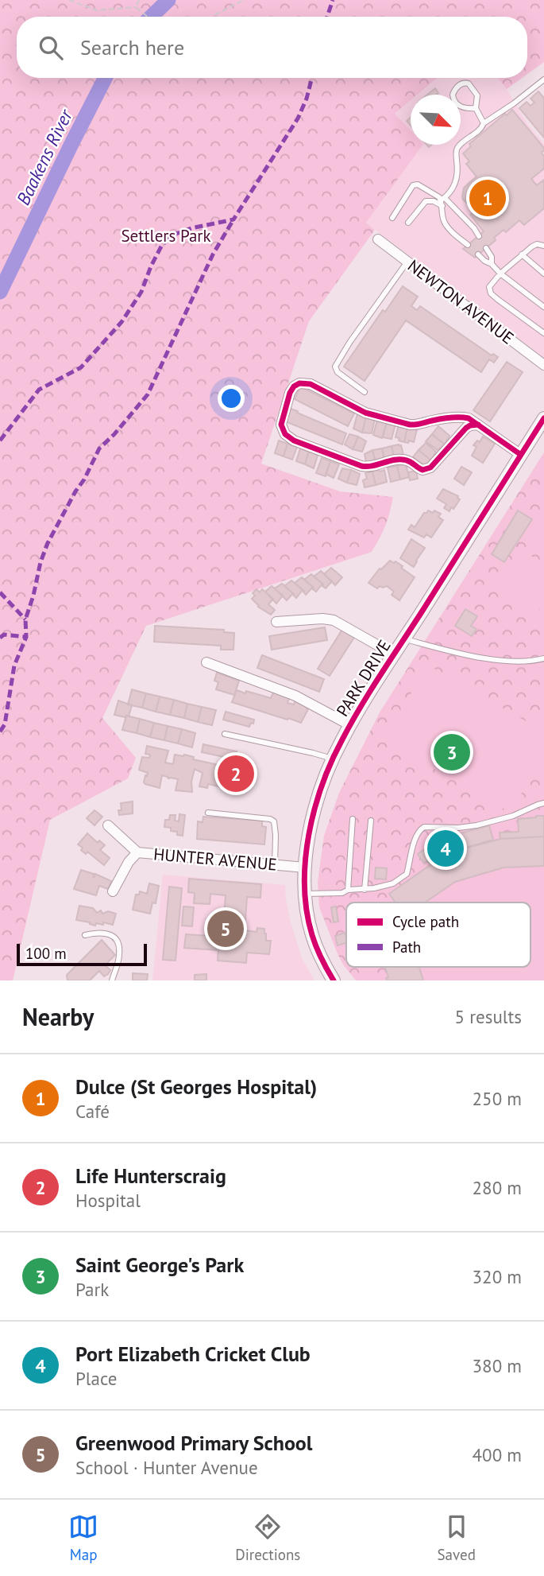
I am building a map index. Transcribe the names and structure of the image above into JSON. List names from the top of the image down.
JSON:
{
  "streets": {
    "street": ["NEWTON AVENUE", "PARK DRIVE", "HUNTER AVENUE"]
  },
  "crossings": [
    ["PARK DRIVE", "HUNTER AVENUE"]
  ],
  "water": ["Baakens River"],
  "parks": ["Settlers Park"],
  "legend": ["Cycle path", "Path"],
  "scale_bar": "100 m",
  "north": "bottom right",
  "page": {
    "search": "Search here",
    "pins": [
      "1",
      "3",
      "2",
      "4",
      "5"
    ],
    "scale": "100 m",
    "heading": ["Nearby", "5 results"],
    "list": [
      {
        "mark": "1",
        "name": "Dulce (St Georges Hospital)",
        "note": "Café",
        "value": "250 m"
      },
      {
        "mark": "2",
        "name": "Life Hunterscraig",
        "note": "Hospital",
        "value": "280 m"
      },
      {
        "mark": "3",
        "name": "Saint George's Park",
        "note": "Park",
        "value": "320 m"
      },
      {
        "mark": "4",
        "name": "Port Elizabeth Cricket Club",
        "note": "Place",
        "value": "380 m"
      },
      {
        "mark": "5",
        "name": "Greenwood Primary School",
        "note": "School · Hunter Avenue",
        "value": "400 m"
      }
    ],
    "nav": ["Map", "Directions", "Saved"]
  }
}
